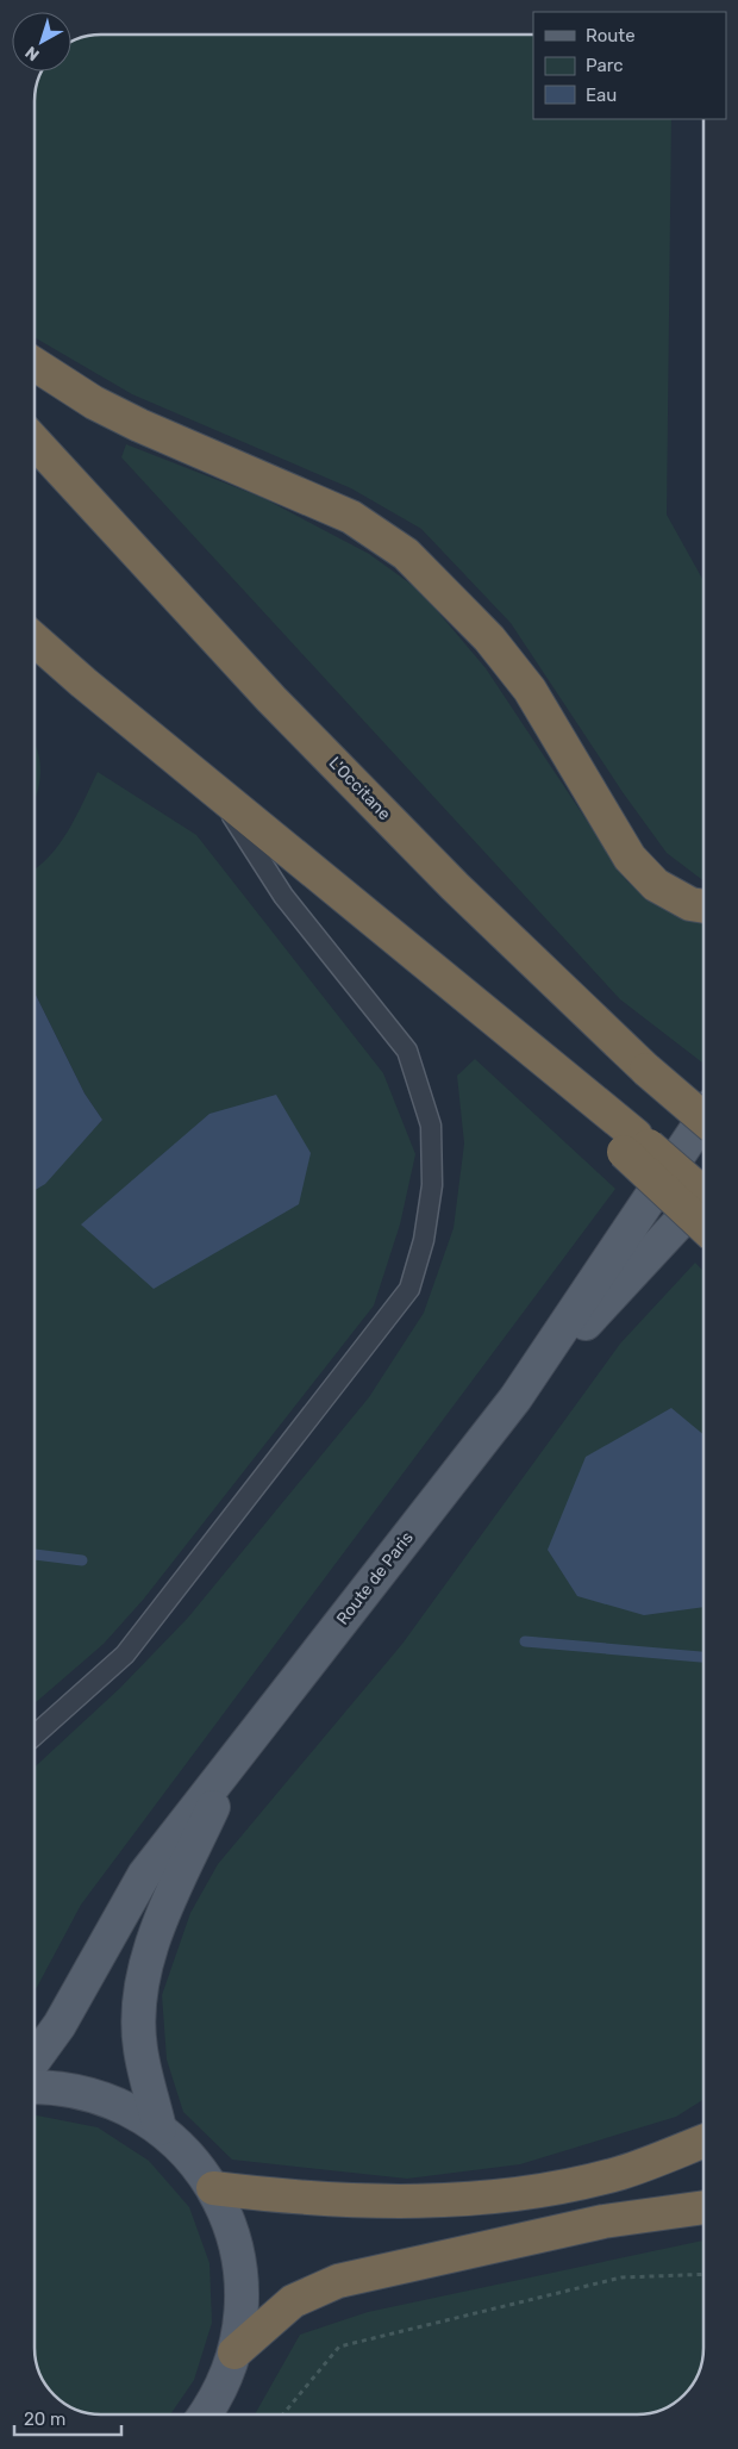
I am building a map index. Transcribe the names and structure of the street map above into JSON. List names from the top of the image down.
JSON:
{
  "streets": {
    "highway": ["L'Occitane"],
    "main road": ["Route de Paris"]
  },
  "legend": ["Route", "Parc", "Eau"],
  "scale_bar": "20 m",
  "north": "bottom left"
}
